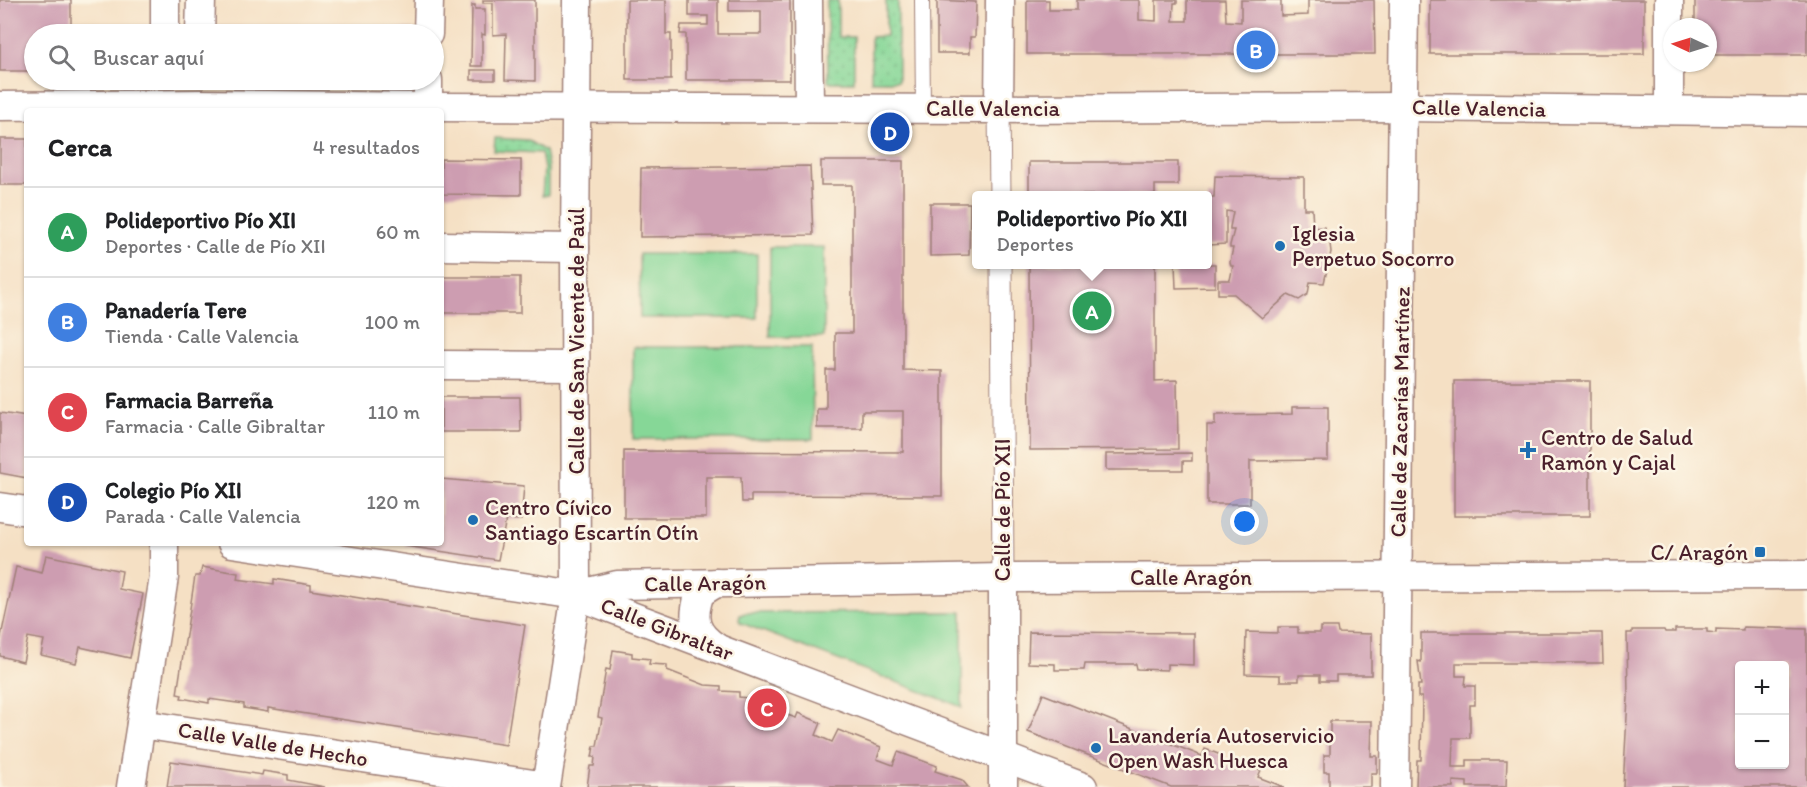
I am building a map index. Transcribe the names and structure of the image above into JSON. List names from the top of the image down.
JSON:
{
  "streets": {
    "street": [
      "Calle Valencia",
      "Calle de San Vicente de Paúl",
      "Calle de Zacarías Martínez",
      "Calle de Pío XII",
      "Calle Aragón",
      "Calle Gibraltar",
      "Calle Valle de Hecho"
    ]
  },
  "crossings": [
    ["Calle Valencia", "Calle de San Vicente de Paúl"],
    ["Calle Valencia", "Calle de Zacarías Martínez"],
    ["Calle de San Vicente de Paúl", "Calle Aragón"],
    ["Calle de San Vicente de Paúl", "Calle Gibraltar"],
    ["Calle de San Vicente de Paúl", "Calle Valle de Hecho"],
    ["Calle de Zacarías Martínez", "Calle Aragón"],
    ["Calle de Pío XII", "Calle Aragón"],
    ["Calle de Pío XII", "Calle Gibraltar"],
    ["Calle Aragón", "Calle Gibraltar"]
  ],
  "places": {
    "other": ["Iglesia Perpetuo Socorro", "Centro Cívico Santiago Escartín Otín", "Lavandería Autoservicio Open Wash Huesca"],
    "health": ["Centro de Salud Ramón y Cajal"],
    "transit": ["C/ Aragón"]
  },
  "north": "left",
  "page": {
    "search": "Buscar aquí",
    "pins": [
      "B",
      "D",
      "A",
      "C"
    ],
    "heading": ["Cerca", "4 resultados"],
    "list": [
      {
        "mark": "A",
        "name": "Polideportivo Pío XII",
        "note": "Deportes · Calle de Pío XII",
        "value": "60 m"
      },
      {
        "mark": "B",
        "name": "Panadería Tere",
        "note": "Tienda · Calle Valencia",
        "value": "100 m"
      },
      {
        "mark": "C",
        "name": "Farmacia Barreña",
        "note": "Farmacia · Calle Gibraltar",
        "value": "110 m"
      },
      {
        "mark": "D",
        "name": "Colegio Pío XII",
        "note": "Parada · Calle Valencia",
        "value": "120 m"
      }
    ],
    "popup": ["Polideportivo Pío XII", "Deportes"],
    "map_buttons": ["+", "−"]
  }
}
